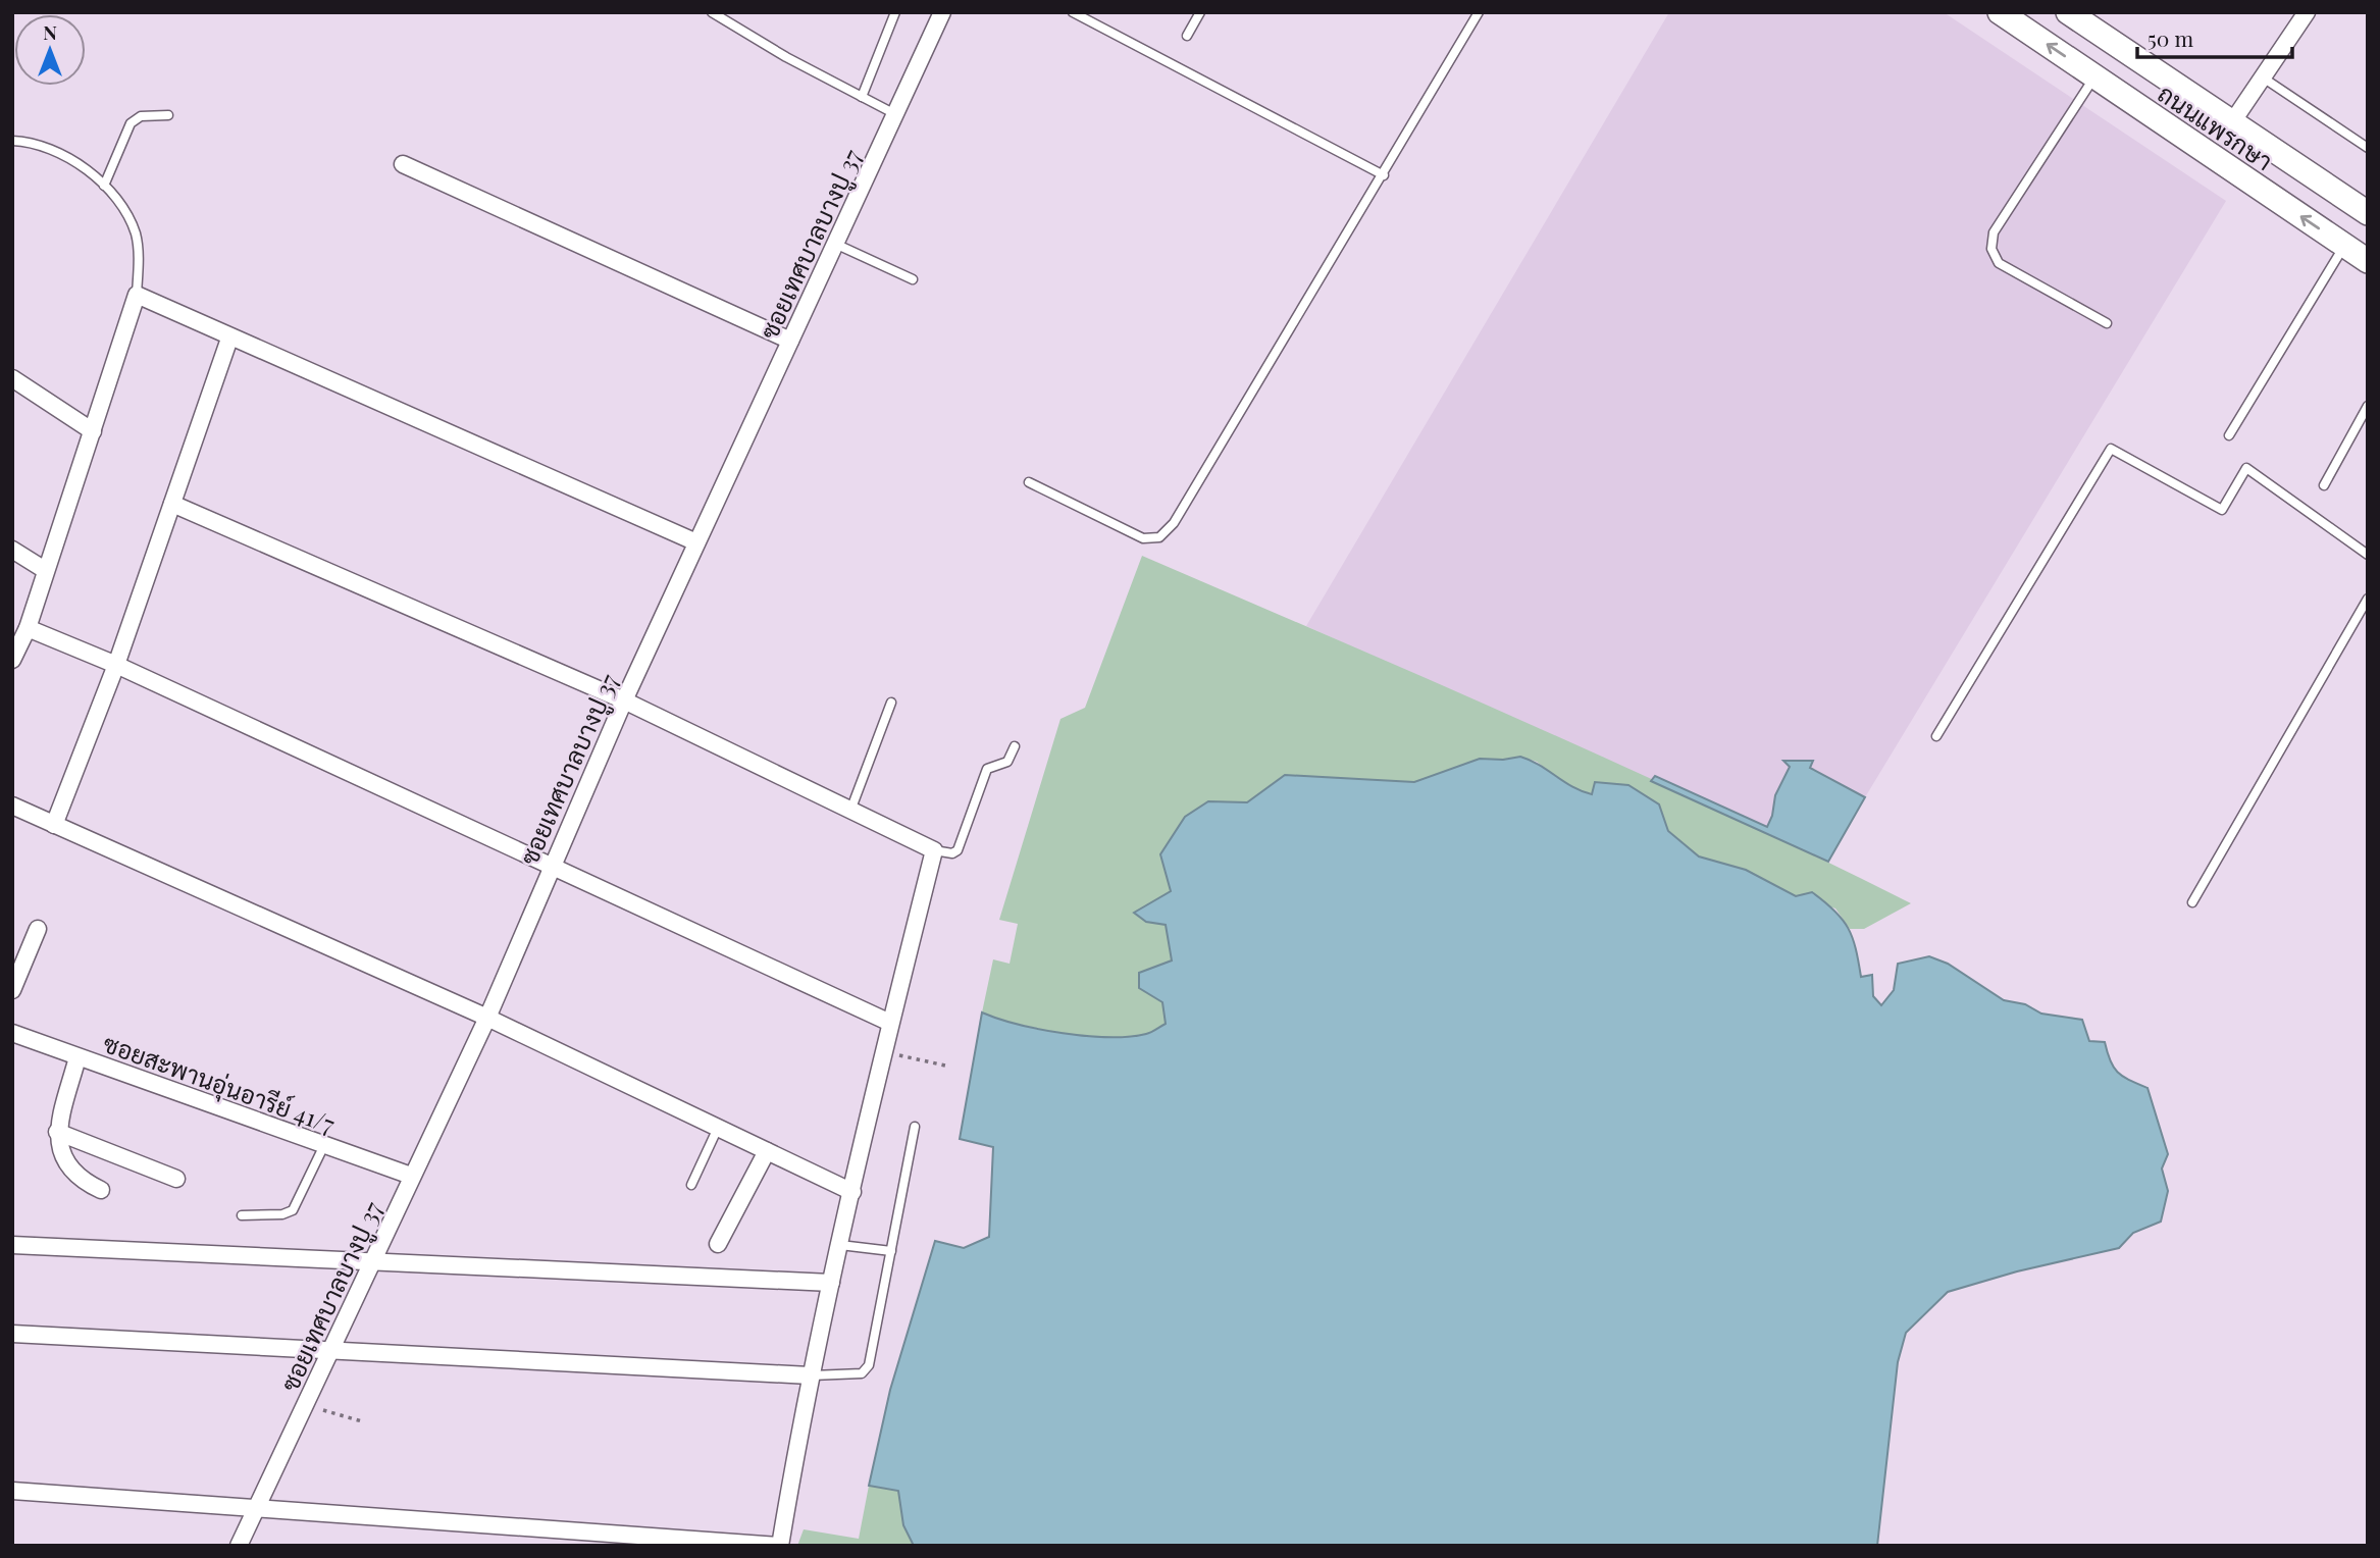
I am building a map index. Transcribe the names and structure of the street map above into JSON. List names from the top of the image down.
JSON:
{
  "streets": {
    "main road": ["ถนนแพรกษา"],
    "street": ["ซอยเทศบาลบางปู 37", "ซอยสะพานอุ่นอารีย์ 41/7"]
  },
  "crossings": [
    ["ซอยเทศบาลบางปู 37", "ซอยสะพานอุ่นอารีย์ 41/7"]
  ],
  "scale_bar": "50 m",
  "north": "top"
}
